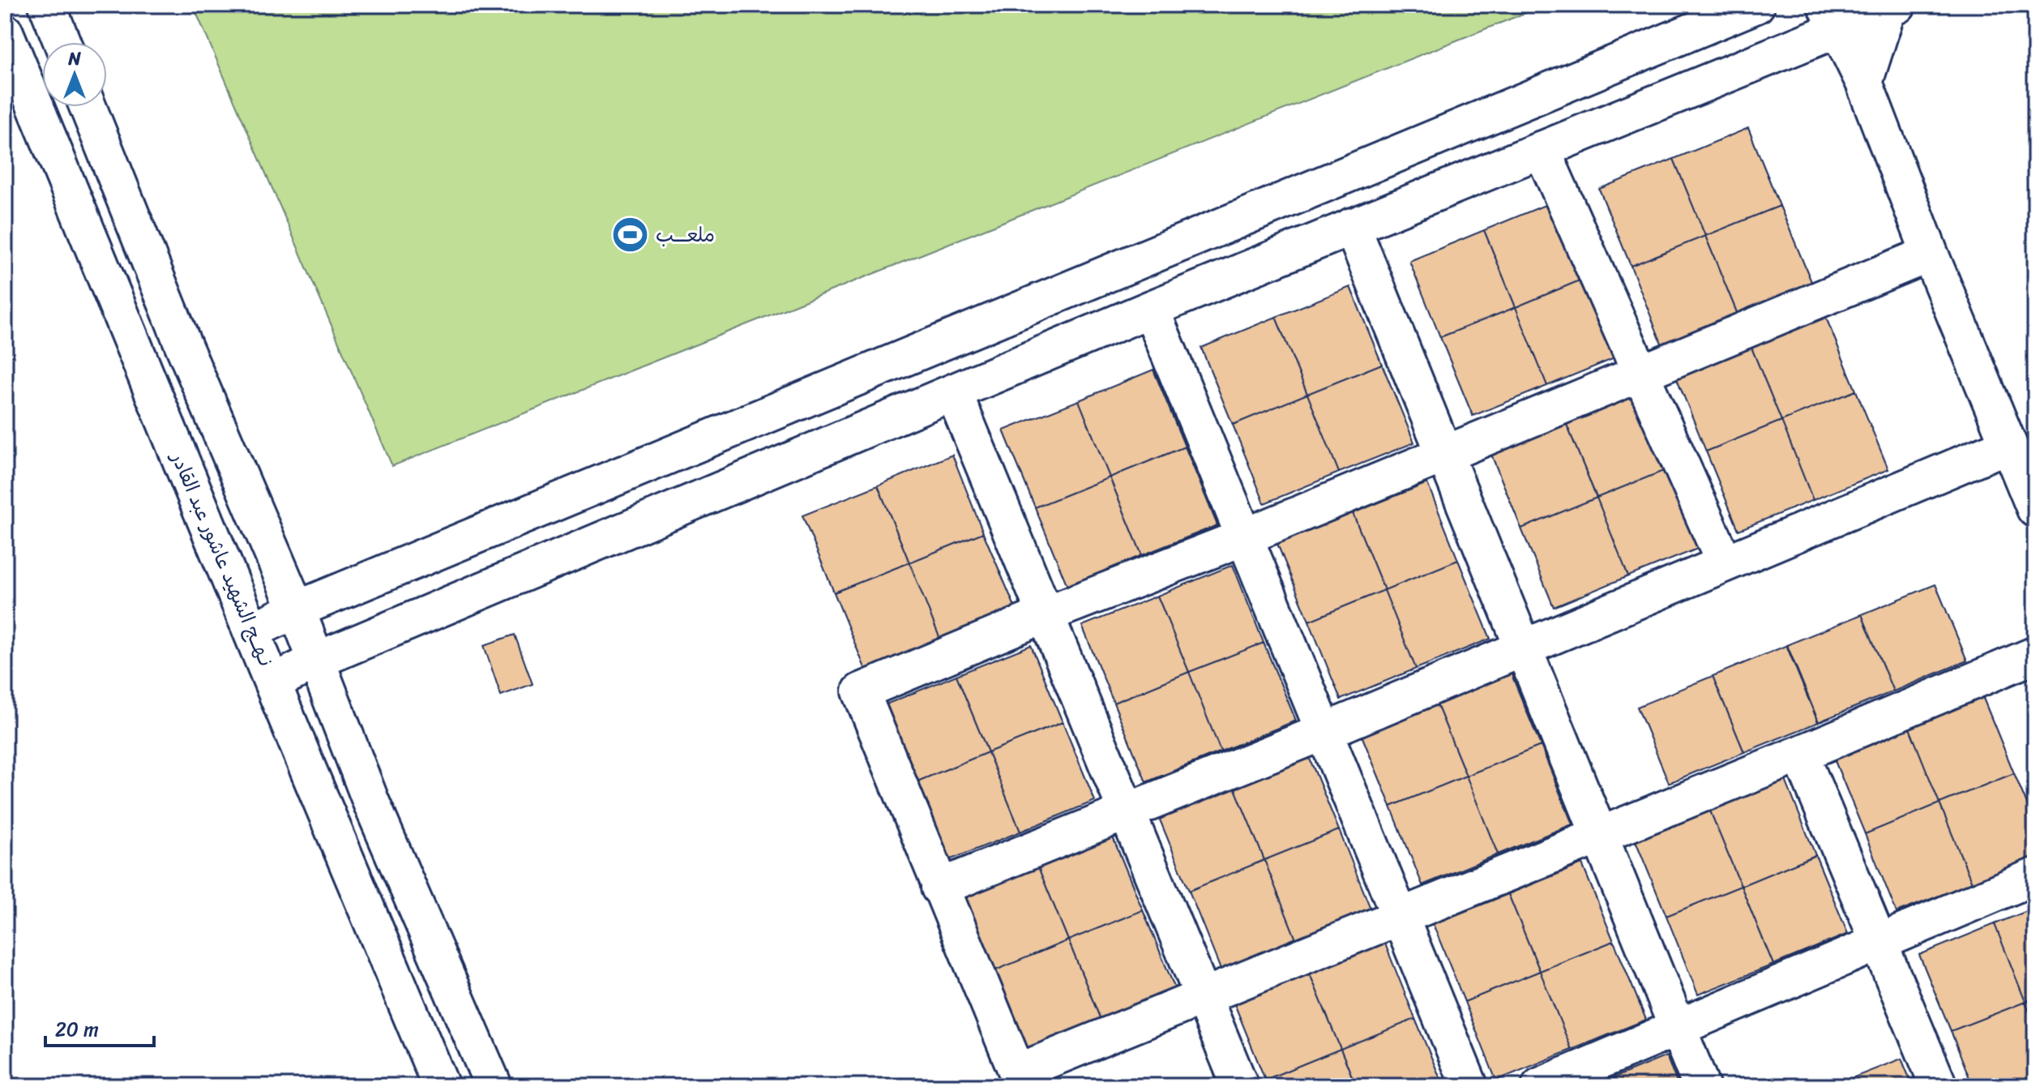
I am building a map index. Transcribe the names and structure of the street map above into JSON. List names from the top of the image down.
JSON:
{
  "streets": {
    "street": ["نـهــج الشهيد عاشور عبد القادر"]
  },
  "places": {
    "sports": ["ملعـــب"]
  },
  "scale_bar": "20 m",
  "north": "top"
}
